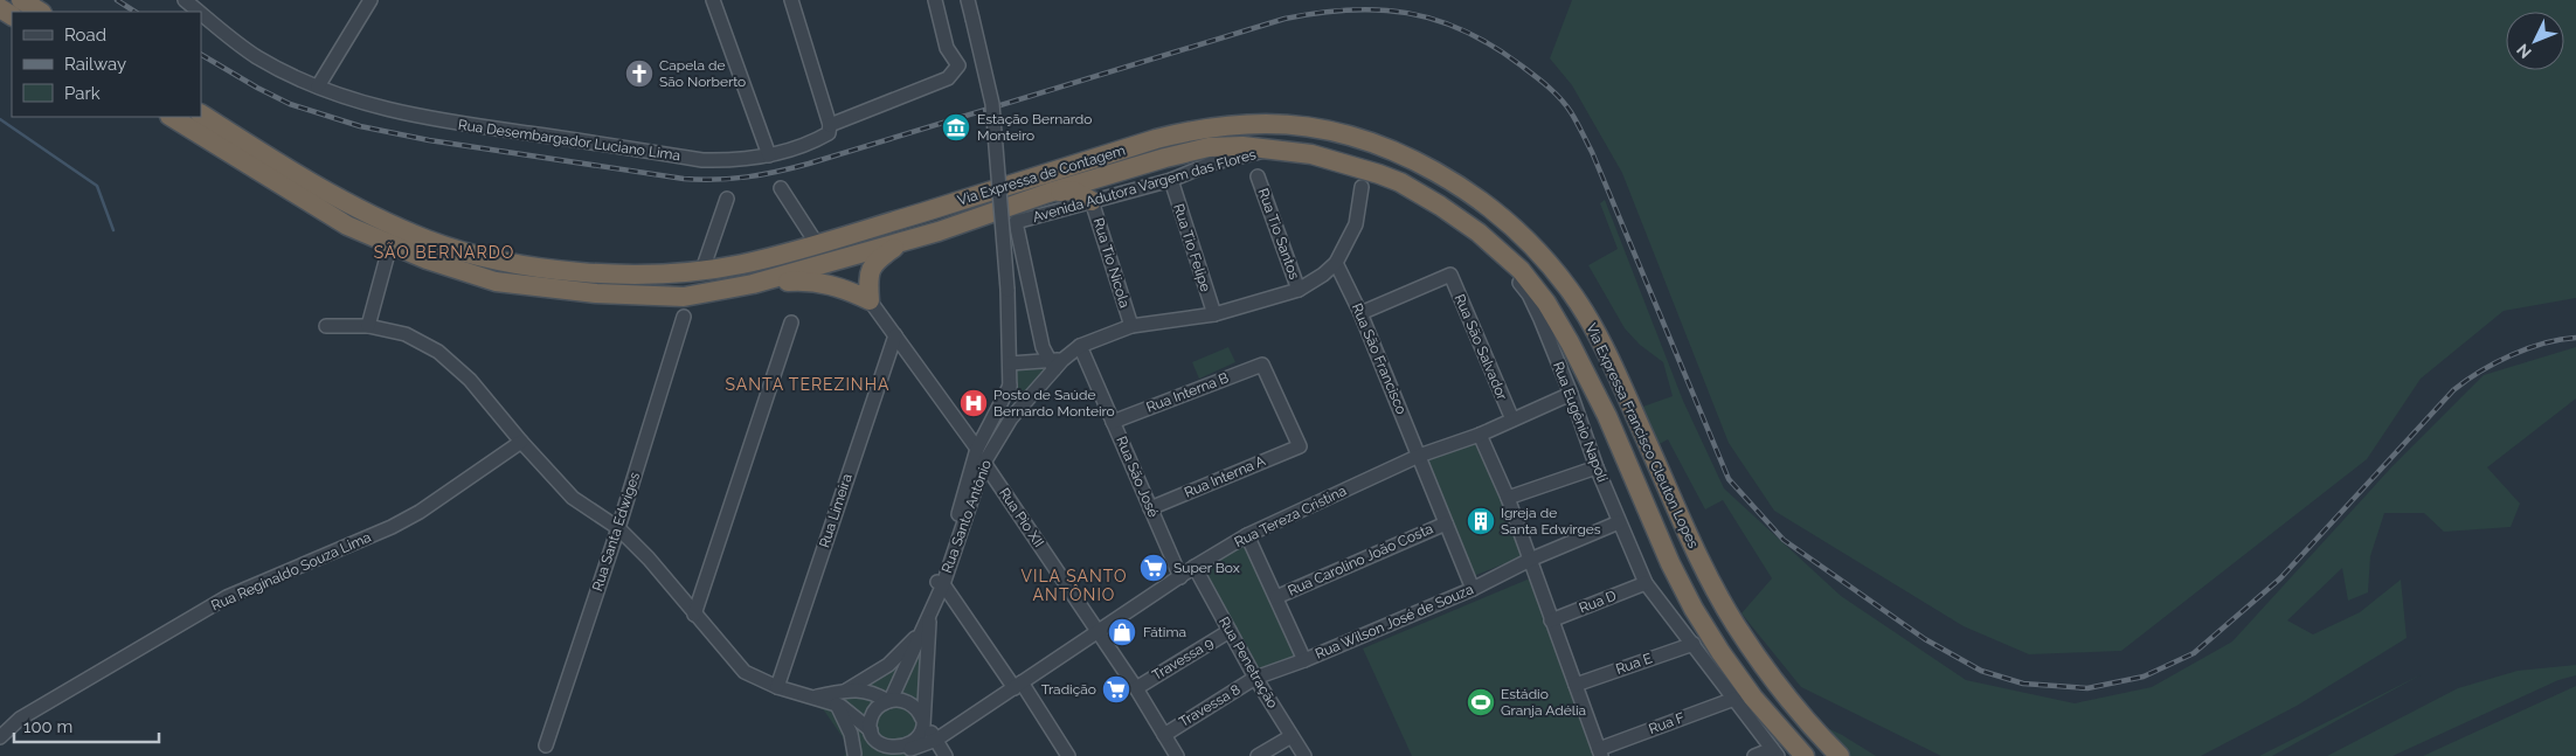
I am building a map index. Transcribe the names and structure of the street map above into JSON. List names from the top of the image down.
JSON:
{
  "streets": {
    "highway": ["Via Expressa de Contagem", "Via Expressa Francisco Cleuton Lopes"],
    "street": [
      "Rua Desembargador Luciano Lima",
      "Avenida Adutora Vargem das Flores",
      "Rua Tio Santos",
      "Rua Tio Felipe",
      "Rua Tio Nicola",
      "Rua São Salvador",
      "Rua São Francisco",
      "Rua Interna B",
      "Rua Eugênio Napoli",
      "Rua São José",
      "Rua Interna A",
      "Rua Limeira",
      "Rua Santo Antônio",
      "Rua Tereza Cristina",
      "Rua Pio XII",
      "Rua Santa Edwiges",
      "Rua Carolino João Costa",
      "Rua Reginaldo Souza Lima",
      "Rua D",
      "Rua Wilson José de Souza",
      "Travessa 9",
      "Rua Penetração",
      "Rua E",
      "Travessa 8",
      "Rua F"
    ]
  },
  "crossings": [
    ["Via Expressa de Contagem", "Avenida Adutora Vargem das Flores"],
    ["Via Expressa de Contagem", "Via Expressa Francisco Cleuton Lopes"],
    ["Avenida Adutora Vargem das Flores", "Rua Tio Felipe"],
    ["Avenida Adutora Vargem das Flores", "Rua Tio Nicola"],
    ["Avenida Adutora Vargem das Flores", "Via Expressa Francisco Cleuton Lopes"],
    ["Rua São Salvador", "Rua São Francisco"],
    ["Rua São Salvador", "Rua Tereza Cristina"],
    ["Rua São Francisco", "Rua Tereza Cristina"],
    ["Rua São Francisco", "Rua Carolino João Costa"],
    ["Rua São Francisco", "Rua Wilson José de Souza"],
    ["Rua Interna B", "Rua São José"],
    ["Rua Interna B", "Rua Interna A"],
    ["Rua Eugênio Napoli", "Via Expressa Francisco Cleuton Lopes"],
    ["Rua Eugênio Napoli", "Rua Tereza Cristina"],
    ["Rua Eugênio Napoli", "Rua D"],
    ["Rua Eugênio Napoli", "Rua Wilson José de Souza"],
    ["Rua Eugênio Napoli", "Rua E"],
    ["Rua Eugênio Napoli", "Rua F"],
    ["Rua São José", "Rua Interna A"],
    ["Rua São José", "Rua Tereza Cristina"],
    ["Rua Santo Antônio", "Rua Tereza Cristina"],
    ["Rua Santo Antônio", "Rua Pio XII"],
    ["Rua Tereza Cristina", "Rua Pio XII"],
    ["Rua Tereza Cristina", "Rua Penetração"],
    ["Rua Pio XII", "Travessa 9"],
    ["Rua Pio XII", "Travessa 8"],
    ["Rua Wilson José de Souza", "Rua Penetração"],
    ["Rua Wilson José de Souza", "Travessa 8"],
    ["Travessa 9", "Rua Penetração"],
    ["Rua Penetração", "Travessa 8"]
  ],
  "districts": ["SÃO BERNARDO", "SANTA TEREZINHA", "VILA SANTO ANTÔNIO"],
  "places": {
    "church": ["Capela de São Norberto"],
    "museum": ["Estação Bernardo Monteiro"],
    "hospital": ["Posto de Saúde Bernardo Monteiro"],
    "building": ["Igreja de Santa Edwirges"],
    "supermarket": ["Super Box", "Tradição"],
    "shop": ["Fátima"],
    "sports": ["Estádio Granja Adélia"]
  },
  "legend": ["Road", "Railway", "Park"],
  "scale_bar": "100 m",
  "north": "bottom left"
}
